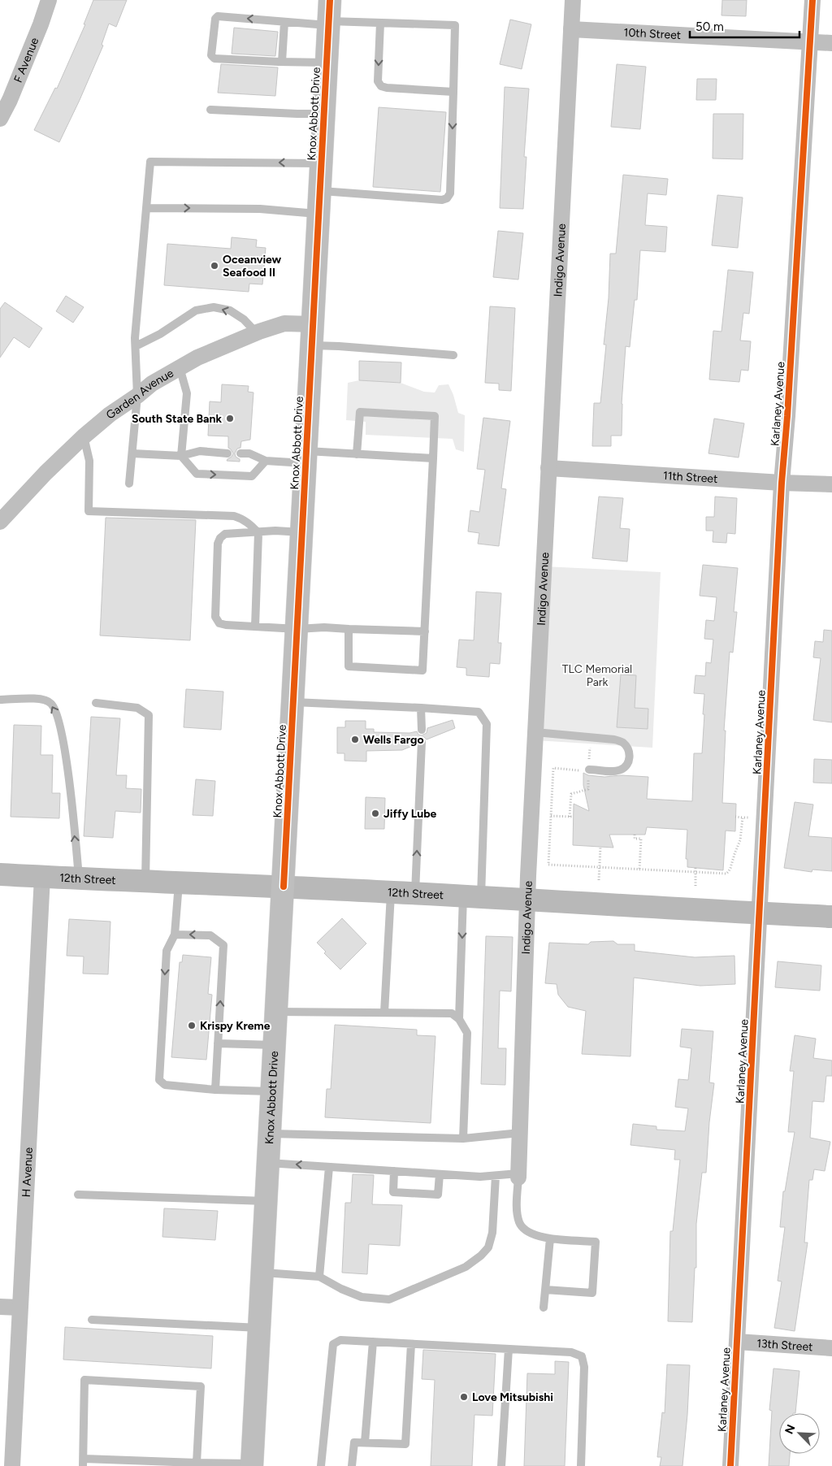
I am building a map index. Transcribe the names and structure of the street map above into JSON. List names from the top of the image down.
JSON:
{
  "streets": {
    "main road": ["Knox Abbott Drive", "12th Street"],
    "street": [
      "10th Street",
      "F Avenue",
      "Indigo Avenue",
      "Garden Avenue",
      "Karlaney Avenue",
      "11th Street",
      "H Avenue",
      "13th Street"
    ]
  },
  "crossings": [
    ["10th Street", "Indigo Avenue"],
    ["10th Street", "Karlaney Avenue"],
    ["Knox Abbott Drive", "Garden Avenue"],
    ["Knox Abbott Drive", "12th Street"],
    ["Indigo Avenue", "11th Street"],
    ["Indigo Avenue", "12th Street"],
    ["Karlaney Avenue", "11th Street"],
    ["Karlaney Avenue", "12th Street"],
    ["Karlaney Avenue", "13th Street"],
    ["12th Street", "H Avenue"]
  ],
  "parks": ["TLC Memorial Park"],
  "places": [
    "Oceanview Seafood II",
    "South State Bank",
    "Wells Fargo",
    "Jiffy Lube",
    "Krispy Kreme",
    "Love Mitsubishi"
  ],
  "scale_bar": "50 m",
  "north": "top left"
}
